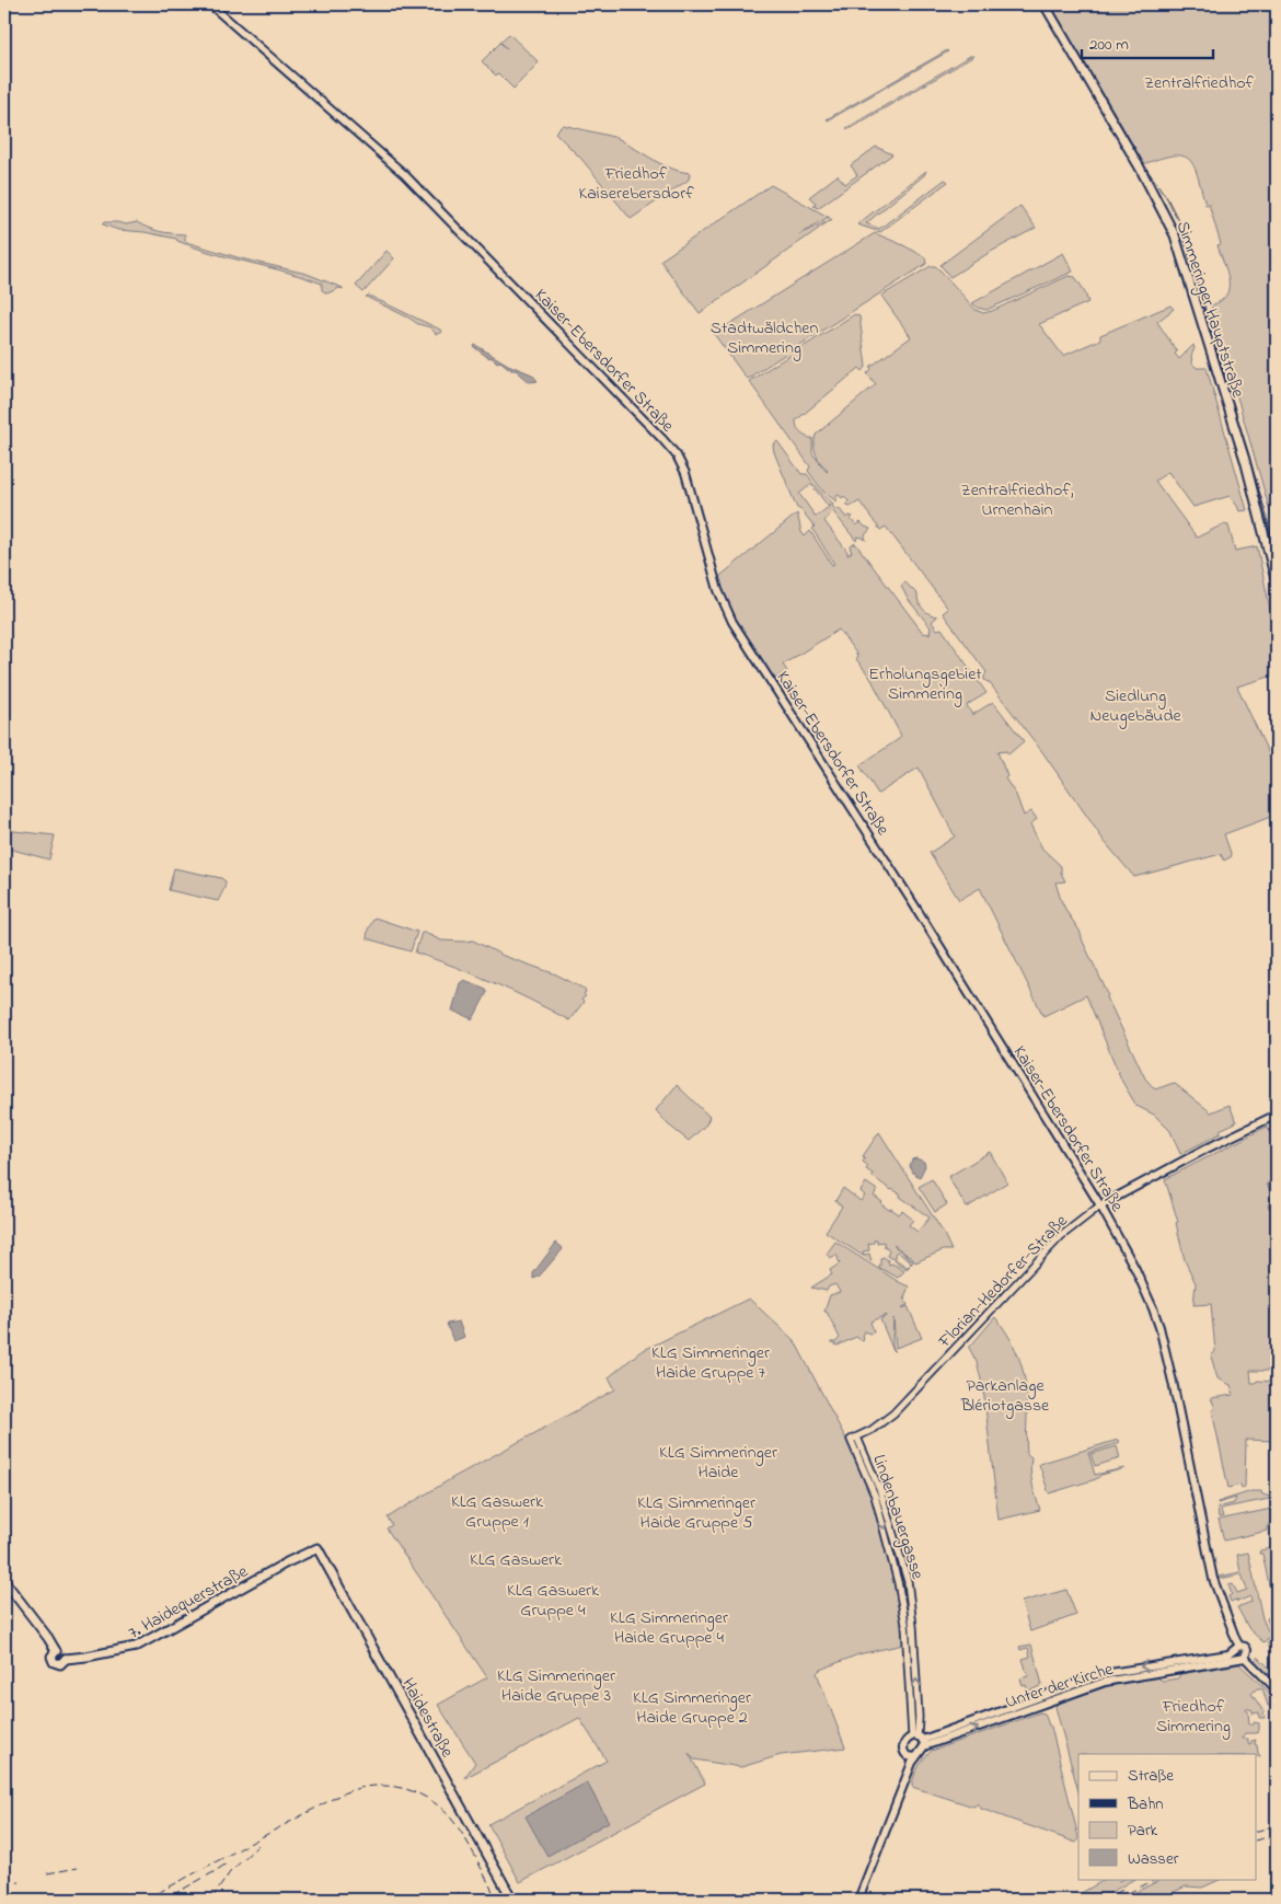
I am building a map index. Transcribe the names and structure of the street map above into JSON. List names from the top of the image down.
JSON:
{
  "streets": {
    "main road": [
      "Simmeringer Hauptstraße",
      "Kaiser-Ebersdorfer Straße",
      "Florian-Hedorfer-Straße",
      "7. Haidequerstraße",
      "Unter der Kirche",
      "Haidestraße"
    ],
    "street": ["Lindenbauergasse"]
  },
  "crossings": [
    ["Kaiser-Ebersdorfer Straße", "Florian-Hedorfer-Straße"],
    ["Kaiser-Ebersdorfer Straße", "Unter der Kirche"],
    ["Florian-Hedorfer-Straße", "Lindenbauergasse"],
    ["Lindenbauergasse", "Unter der Kirche"],
    ["7. Haidequerstraße", "Haidestraße"]
  ],
  "parks": [
    "Zentralfriedhof",
    "Friedhof Kaiserebersdorf",
    "Stadtwäldchen Simmering",
    "Zentralfriedhof, Urnenhain",
    "Erholungsgebiet Simmering",
    "Siedlung Neugebäude",
    "KLG Simmeringer Haide Gruppe 7",
    "Parkanlage Blériotgasse",
    "KLG Simmeringer Haide",
    "KLG Gaswerk Gruppe 1",
    "KLG Simmeringer Haide Gruppe 5",
    "KLG Gaswerk",
    "KLG Gaswerk Gruppe 4",
    "KLG Simmeringer Haide Gruppe 4",
    "KLG Simmeringer Haide Gruppe 3",
    "KLG Simmeringer Haide Gruppe 2",
    "Friedhof Simmering"
  ],
  "legend": [
    "Straße",
    "Bahn",
    "Park",
    "Wasser"
  ],
  "scale_bar": "200 m"
}
